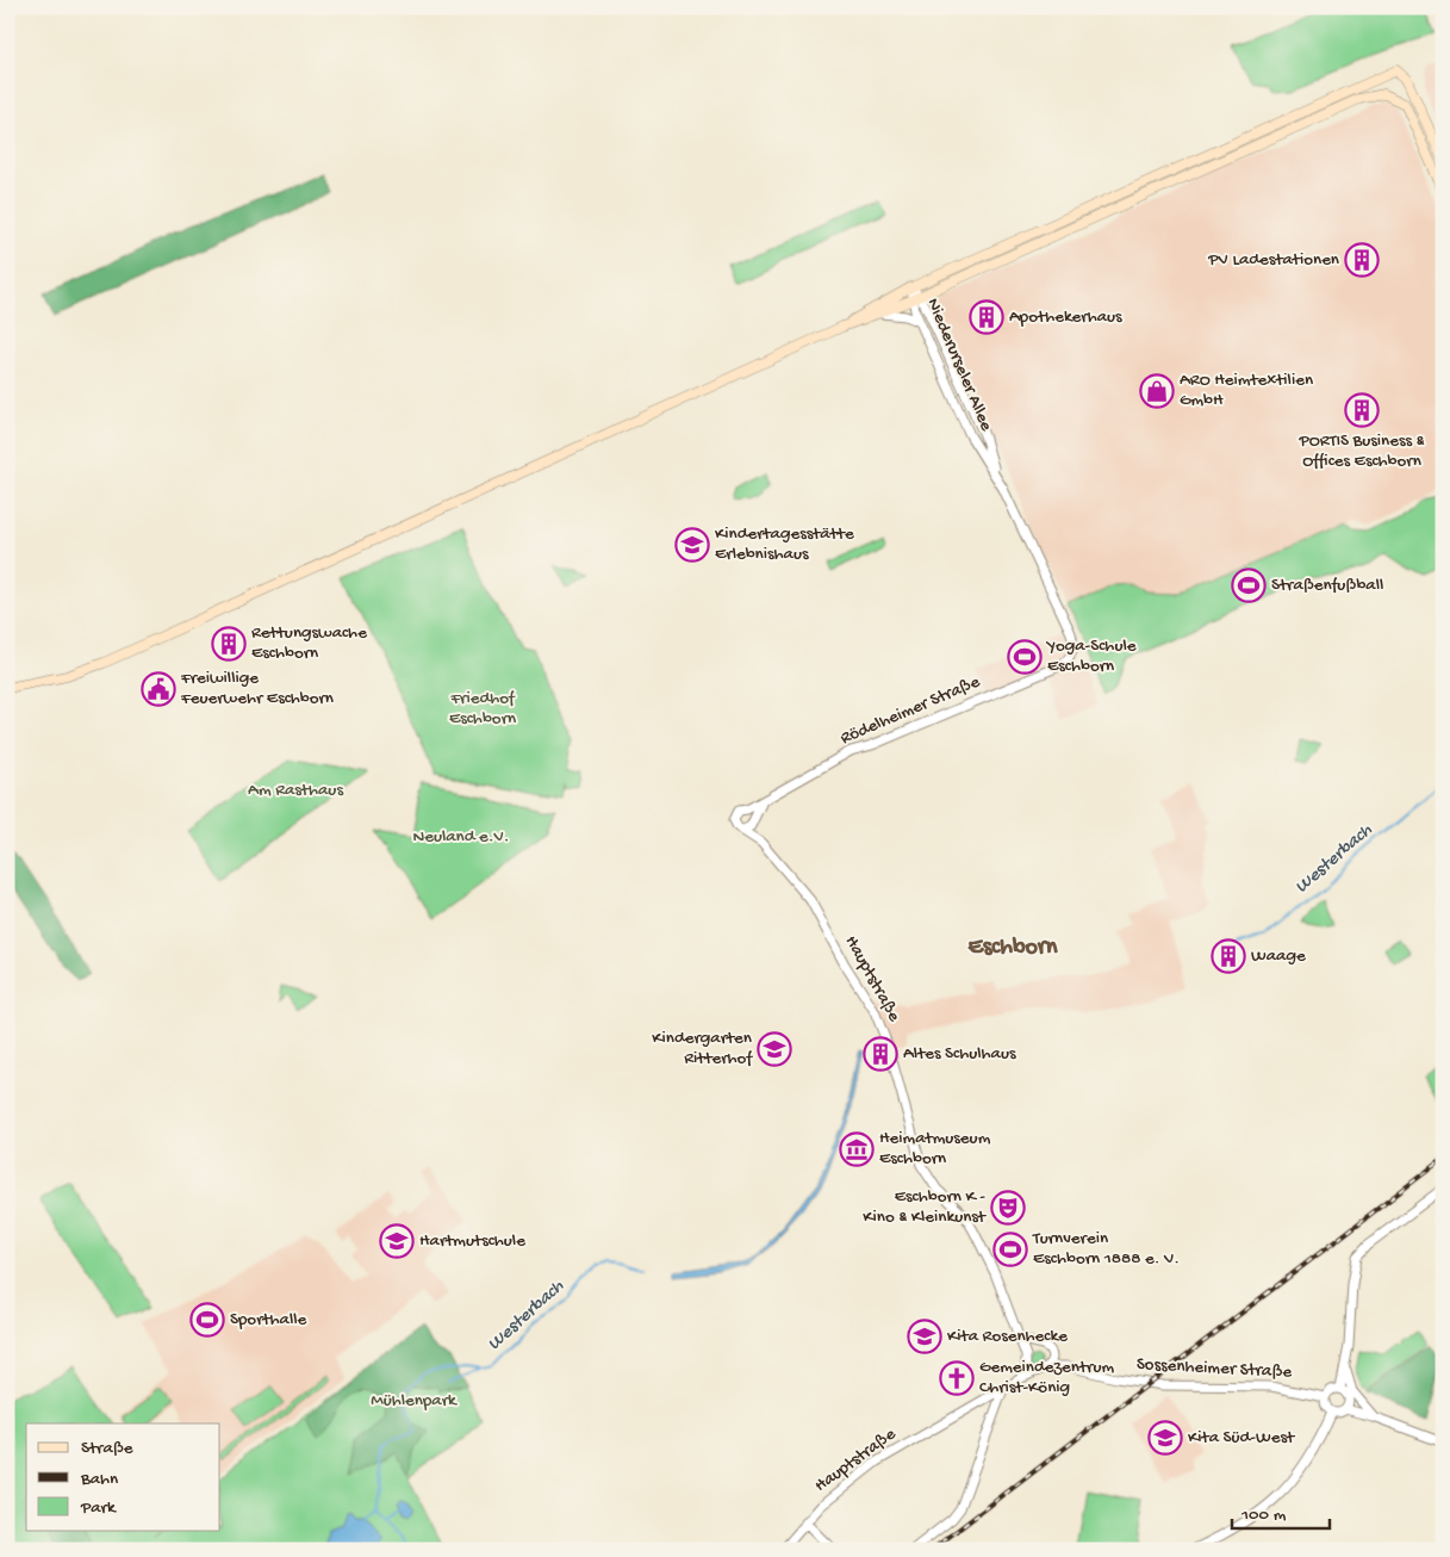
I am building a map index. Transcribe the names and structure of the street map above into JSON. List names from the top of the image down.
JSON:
{
  "streets": {
    "street": [
      "Niederurseler Allee",
      "Rödelheimer Straße",
      "Hauptstraße",
      "Sossenheimer Straße"
    ]
  },
  "crossings": [
    ["Niederurseler Allee", "Rödelheimer Straße"],
    ["Rödelheimer Straße", "Hauptstraße"],
    ["Hauptstraße", "Sossenheimer Straße"]
  ],
  "districts": ["Eschborn"],
  "water": ["Westerbach"],
  "parks": [
    "Friedhof Eschborn",
    "Am Rasthaus",
    "Neuland e.V.",
    "Mühlenpark"
  ],
  "places": {
    "building": [
      "PV Ladestationen",
      "Apothekerhaus",
      "PORTIS Business & Offices Eschborn",
      "Rettungswache Eschborn",
      "Waage",
      "Altes Schulhaus"
    ],
    "shop": ["ARO Heimtextilien GmbH"],
    "school or university": [
      "Kindertagesstätte Erlebnishaus",
      "Kindergarten Ritterhof",
      "Hartmutschule",
      "Kita Rosenhecke",
      "Kita Süd-West"
    ],
    "sports": [
      "Straßenfußball",
      "Yoga-Schule Eschborn",
      "Turnverein Eschborn 1888 e. V.",
      "Sporthalle"
    ],
    "public building": ["Freiwillige Feuerwehr Eschborn"],
    "museum": ["Heimatmuseum Eschborn"],
    "theatre": ["Eschborn K - Kino & Kleinkunst"],
    "church": ["Gemeindezentrum Christ-König"]
  },
  "legend": ["Straße", "Bahn", "Park"],
  "scale_bar": "100 m"
}
